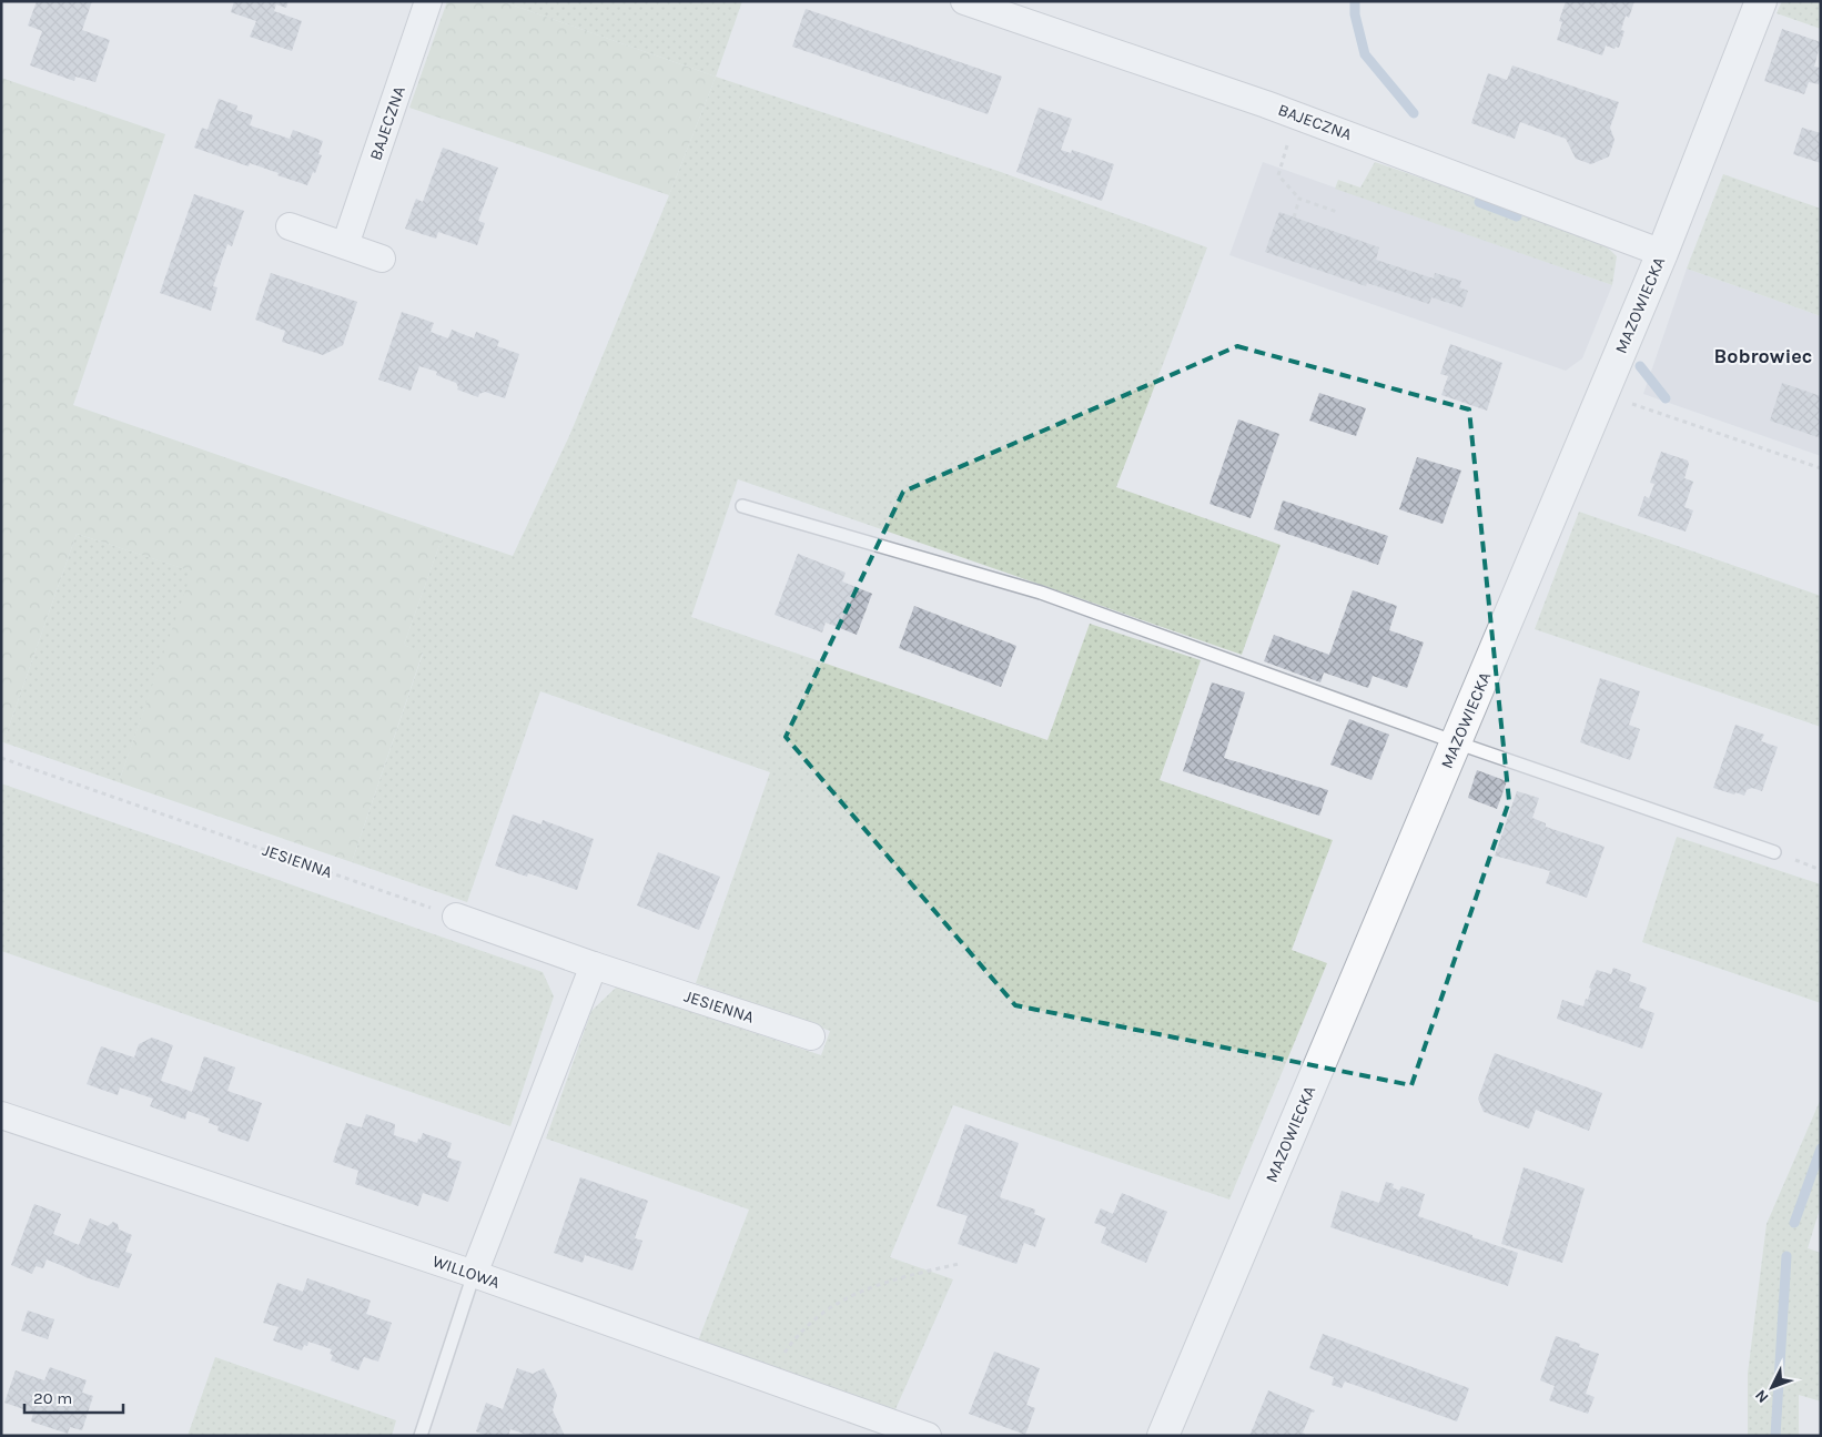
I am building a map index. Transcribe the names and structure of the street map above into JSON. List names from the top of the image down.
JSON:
{
  "streets": {
    "street": [
      "BAJECZNA",
      "MAZOWIECKA",
      "JESIENNA",
      "WILLOWA"
    ]
  },
  "crossings": [
    ["BAJECZNA", "MAZOWIECKA"]
  ],
  "districts": ["Bobrowiec"],
  "scale_bar": "20 m",
  "north": "bottom left"
}
